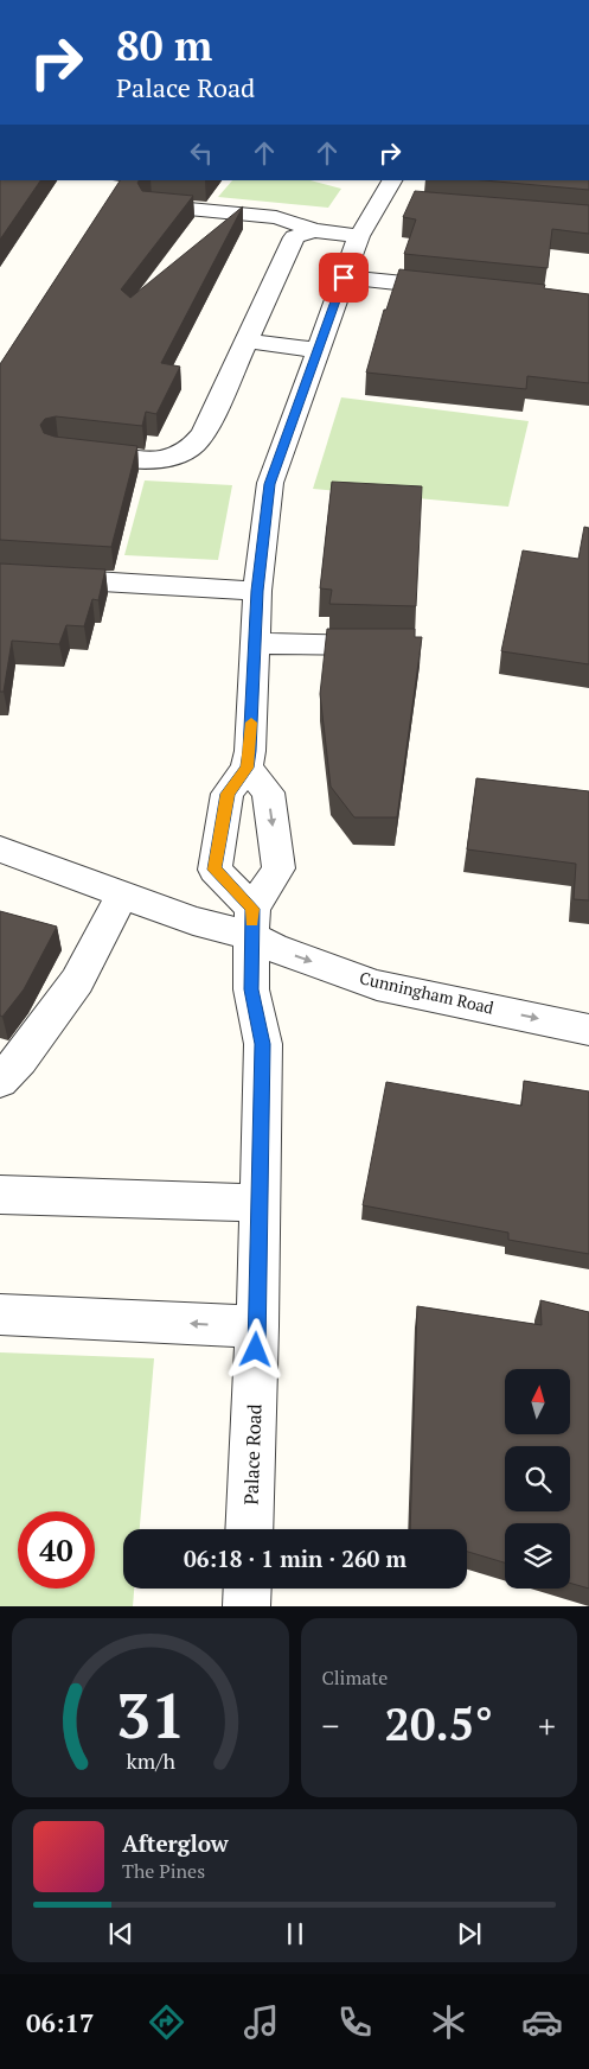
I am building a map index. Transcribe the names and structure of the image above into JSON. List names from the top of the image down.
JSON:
{
  "streets": {
    "street": ["Cunningham Road", "Palace Road"]
  },
  "crossings": [
    ["Cunningham Road", "Palace Road"]
  ],
  "north": "top",
  "page": {
    "turn": ["80 m", "Palace Road"],
    "limit": "40",
    "trip": "06:18 · 1 min · 260 m",
    "tile": "Climate",
    "heat": ["−", "20.5°", "+"],
    "song": ["Afterglow", "The Pines"],
    "tabs": "06:17",
    "gauge": ["31", "km/h"]
  }
}
